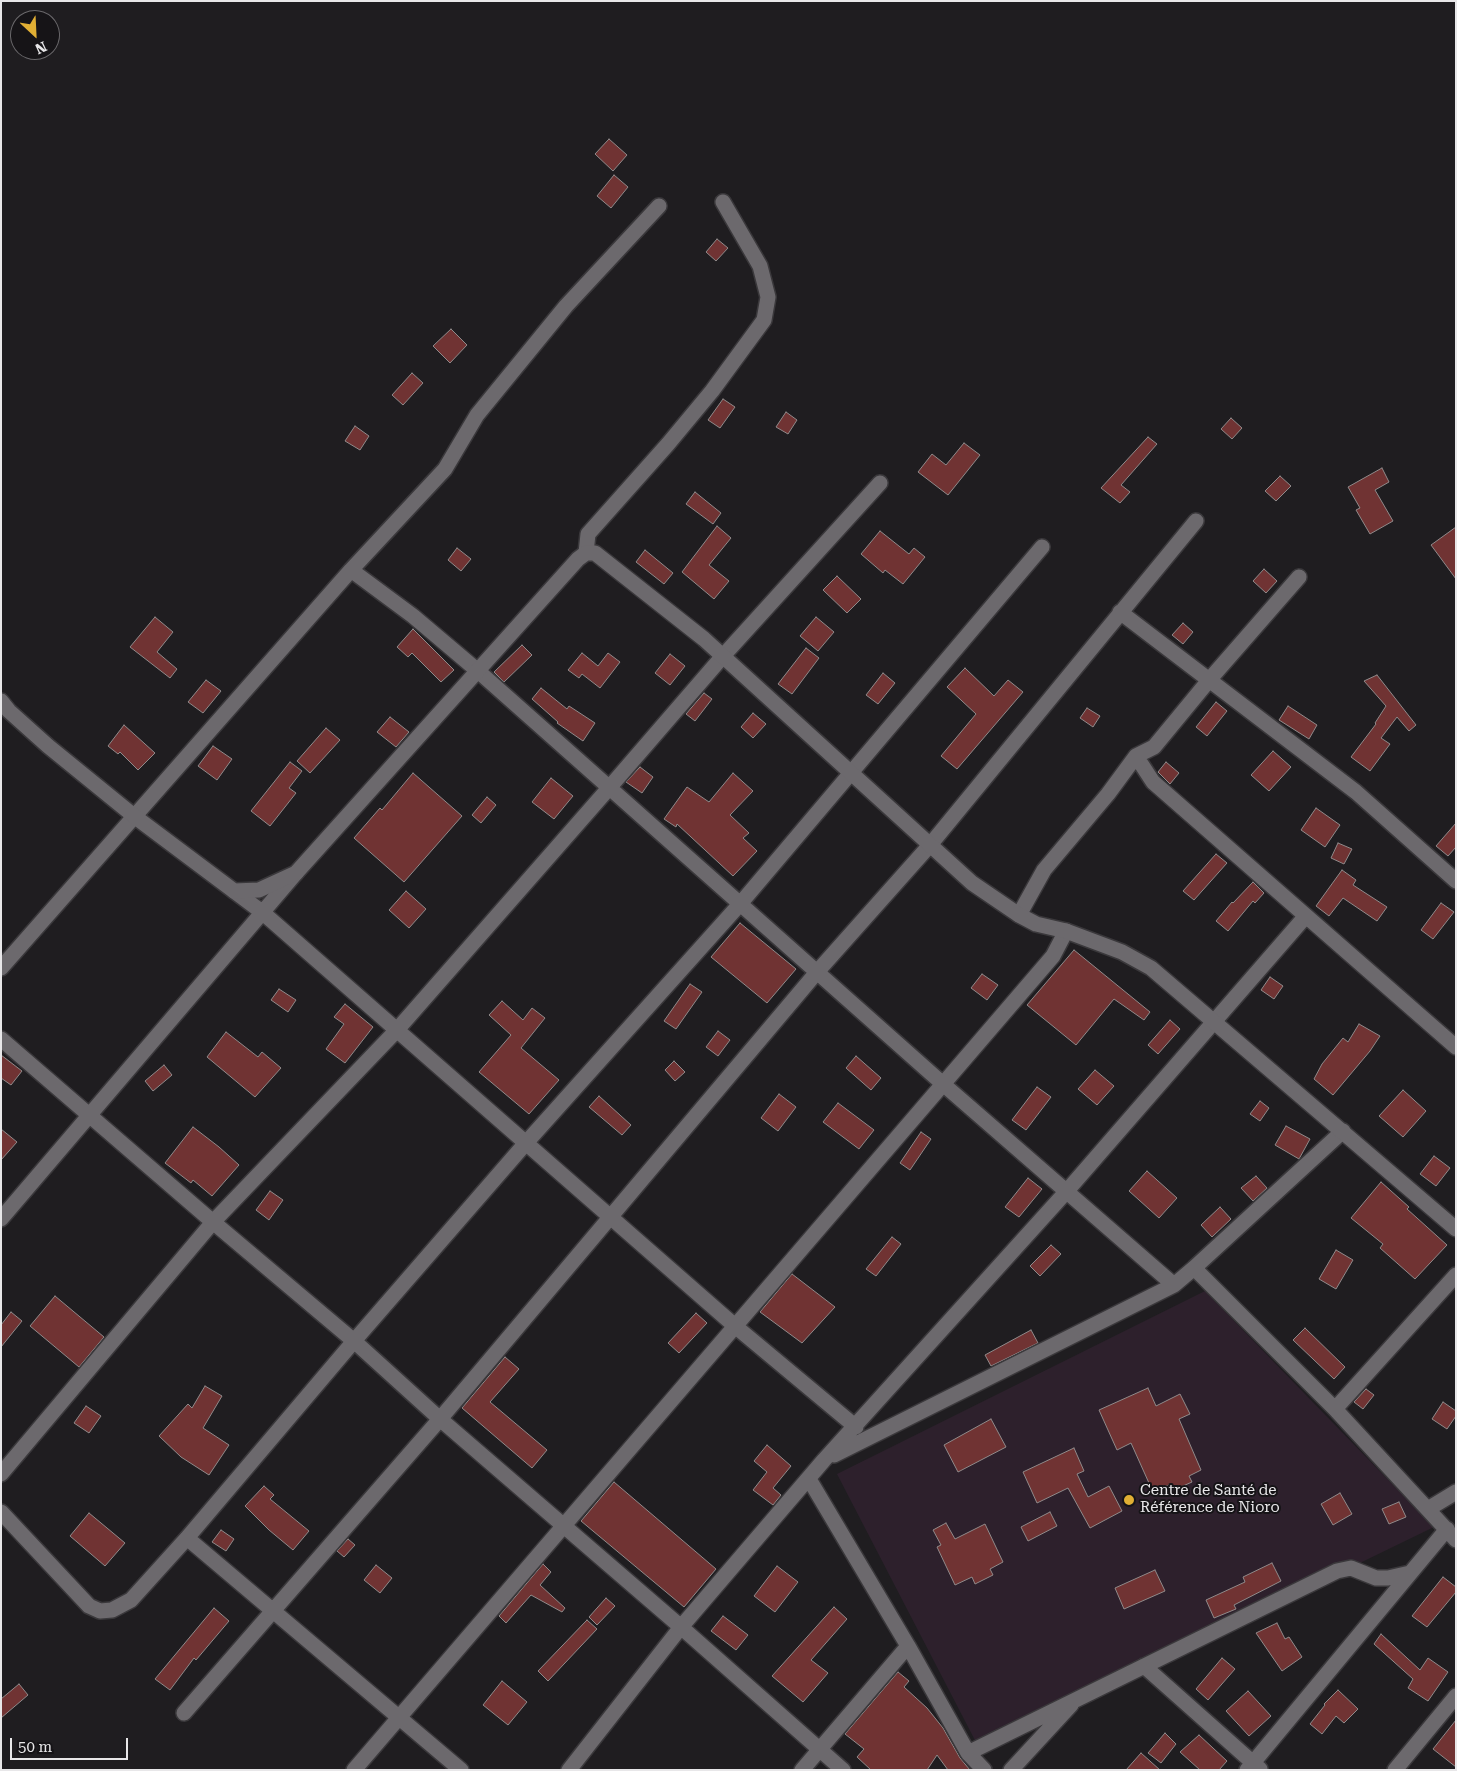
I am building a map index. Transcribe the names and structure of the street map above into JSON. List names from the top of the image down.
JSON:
{
  "places": ["Centre de Santé de Référence de Nioro"],
  "scale_bar": "50 m",
  "north": "bottom right"
}
